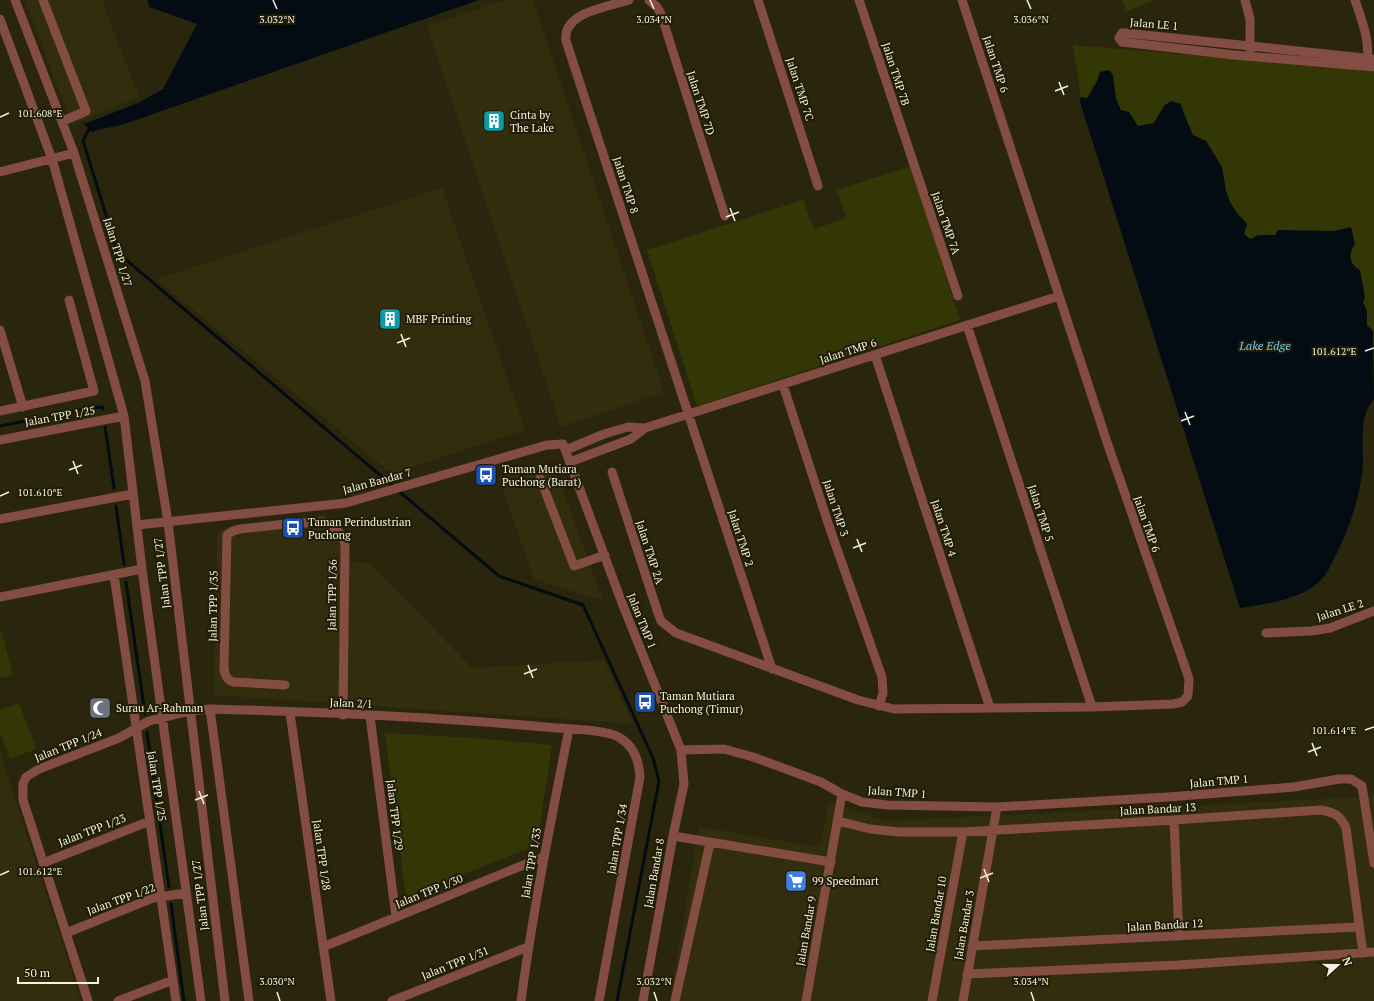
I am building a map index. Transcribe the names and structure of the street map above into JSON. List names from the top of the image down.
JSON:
{
  "streets": {
    "street": [
      "Jalan LE 1",
      "Jalan TMP 6",
      "Jalan TMP 7B",
      "Jalan TMP 7C",
      "Jalan TMP 7D",
      "Jalan TMP 8",
      "Jalan TMP 7A",
      "Jalan TPP 1/27",
      "Jalan TPP 1/25",
      "Jalan Bandar 7",
      "Jalan TMP 3",
      "Jalan TMP 5",
      "Jalan TMP 4",
      "Jalan TMP 2",
      "Jalan TMP 2A",
      "Jalan TPP 1/36",
      "Jalan TPP 1/35",
      "Jalan LE 2",
      "Jalan TMP 1",
      "Jalan 2/1",
      "Jalan TPP 1/24",
      "Jalan Bandar 13",
      "Jalan TPP 1/29",
      "Jalan TPP 1/23",
      "Jalan TPP 1/34",
      "Jalan TPP 1/28",
      "Jalan TPP 1/33",
      "Jalan Bandar 8",
      "Jalan TPP 1/30",
      "Jalan TPP 1/22",
      "Jalan Bandar 10",
      "Jalan Bandar 3",
      "Jalan Bandar 12",
      "Jalan Bandar 9",
      "Jalan TPP 1/31"
    ]
  },
  "crossings": [
    ["Jalan TMP 6", "Jalan TMP 8"],
    ["Jalan TMP 6", "Jalan Bandar 7"],
    ["Jalan TMP 6", "Jalan TMP 3"],
    ["Jalan TMP 6", "Jalan TMP 5"],
    ["Jalan TMP 6", "Jalan TMP 4"],
    ["Jalan TMP 6", "Jalan TMP 2"],
    ["Jalan TMP 6", "Jalan TMP 2A"],
    ["Jalan TMP 6", "Jalan TMP 1"],
    ["Jalan TMP 7B", "Jalan TMP 7A"],
    ["Jalan TMP 8", "Jalan TMP 2"],
    ["Jalan TPP 1/27", "Jalan TPP 1/25"],
    ["Jalan TPP 1/27", "Jalan Bandar 7"],
    ["Jalan TPP 1/27", "Jalan 2/1"],
    ["Jalan TPP 1/27", "Jalan TPP 1/22"],
    ["Jalan TPP 1/25", "Jalan 2/1"],
    ["Jalan TPP 1/25", "Jalan TPP 1/24"],
    ["Jalan TPP 1/25", "Jalan TPP 1/23"],
    ["Jalan TPP 1/25", "Jalan TPP 1/22"],
    ["Jalan Bandar 7", "Jalan TMP 1"],
    ["Jalan TMP 3", "Jalan TMP 2A"],
    ["Jalan TMP 5", "Jalan TMP 2A"],
    ["Jalan TMP 4", "Jalan TMP 2A"],
    ["Jalan TMP 2", "Jalan TMP 2A"],
    ["Jalan TPP 1/36", "Jalan TPP 1/35"],
    ["Jalan TPP 1/36", "Jalan 2/1"],
    ["Jalan TMP 1", "Jalan Bandar 8"],
    ["Jalan TMP 1", "Jalan Bandar 3"],
    ["Jalan TMP 1", "Jalan Bandar 9"],
    ["Jalan 2/1", "Jalan TPP 1/24"],
    ["Jalan 2/1", "Jalan TPP 1/29"],
    ["Jalan 2/1", "Jalan TPP 1/34"],
    ["Jalan 2/1", "Jalan TPP 1/28"],
    ["Jalan 2/1", "Jalan TPP 1/33"],
    ["Jalan TPP 1/24", "Jalan TPP 1/23"],
    ["Jalan TPP 1/24", "Jalan TPP 1/22"],
    ["Jalan Bandar 13", "Jalan Bandar 10"],
    ["Jalan Bandar 13", "Jalan Bandar 3"],
    ["Jalan Bandar 13", "Jalan Bandar 12"],
    ["Jalan Bandar 13", "Jalan Bandar 9"],
    ["Jalan TPP 1/29", "Jalan TPP 1/30"],
    ["Jalan TPP 1/34", "Jalan TPP 1/33"],
    ["Jalan TPP 1/28", "Jalan TPP 1/30"],
    ["Jalan TPP 1/33", "Jalan TPP 1/30"],
    ["Jalan TPP 1/33", "Jalan TPP 1/31"],
    ["Jalan Bandar 3", "Jalan Bandar 12"]
  ],
  "water": ["Lake Edge"],
  "places": {
    "building": ["Cinta by The Lake", "MBF Printing"],
    "bus stop": ["Taman Mutiara Puchong (Barat)", "Taman Perindustrian Puchong", "Taman Mutiara Puchong (Timur)"],
    "mosque": ["Surau Ar-Rahman"],
    "supermarket": ["99 Speedmart"]
  },
  "scale_bar": "50 m",
  "north": "right",
  "coordinates": [
    "3.032°N",
    "3.034°N",
    "3.036°N",
    "101.608°E",
    "101.612°E",
    "101.610°E",
    "101.614°E",
    "3.030°N"
  ]
}
